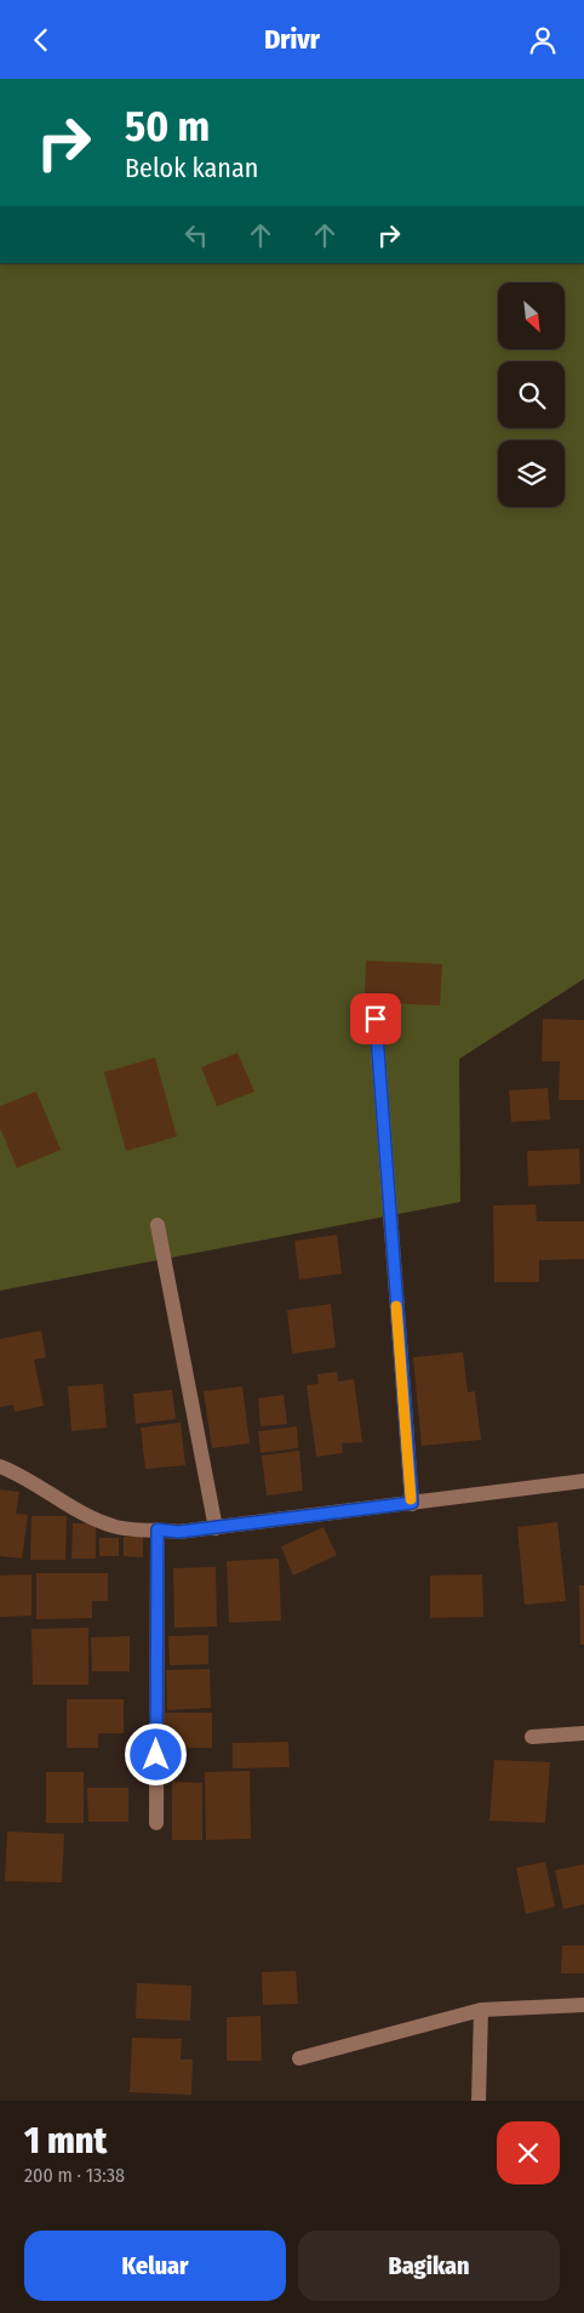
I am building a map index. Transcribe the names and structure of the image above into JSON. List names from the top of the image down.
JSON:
{
  "north": "bottom right",
  "page": {
    "header": "Drivr",
    "turn": ["50 m", "Belok kanan"],
    "heading": ["1 mnt", "200 m · 13:38"],
    "buttons": ["Keluar", "Bagikan"]
  }
}
